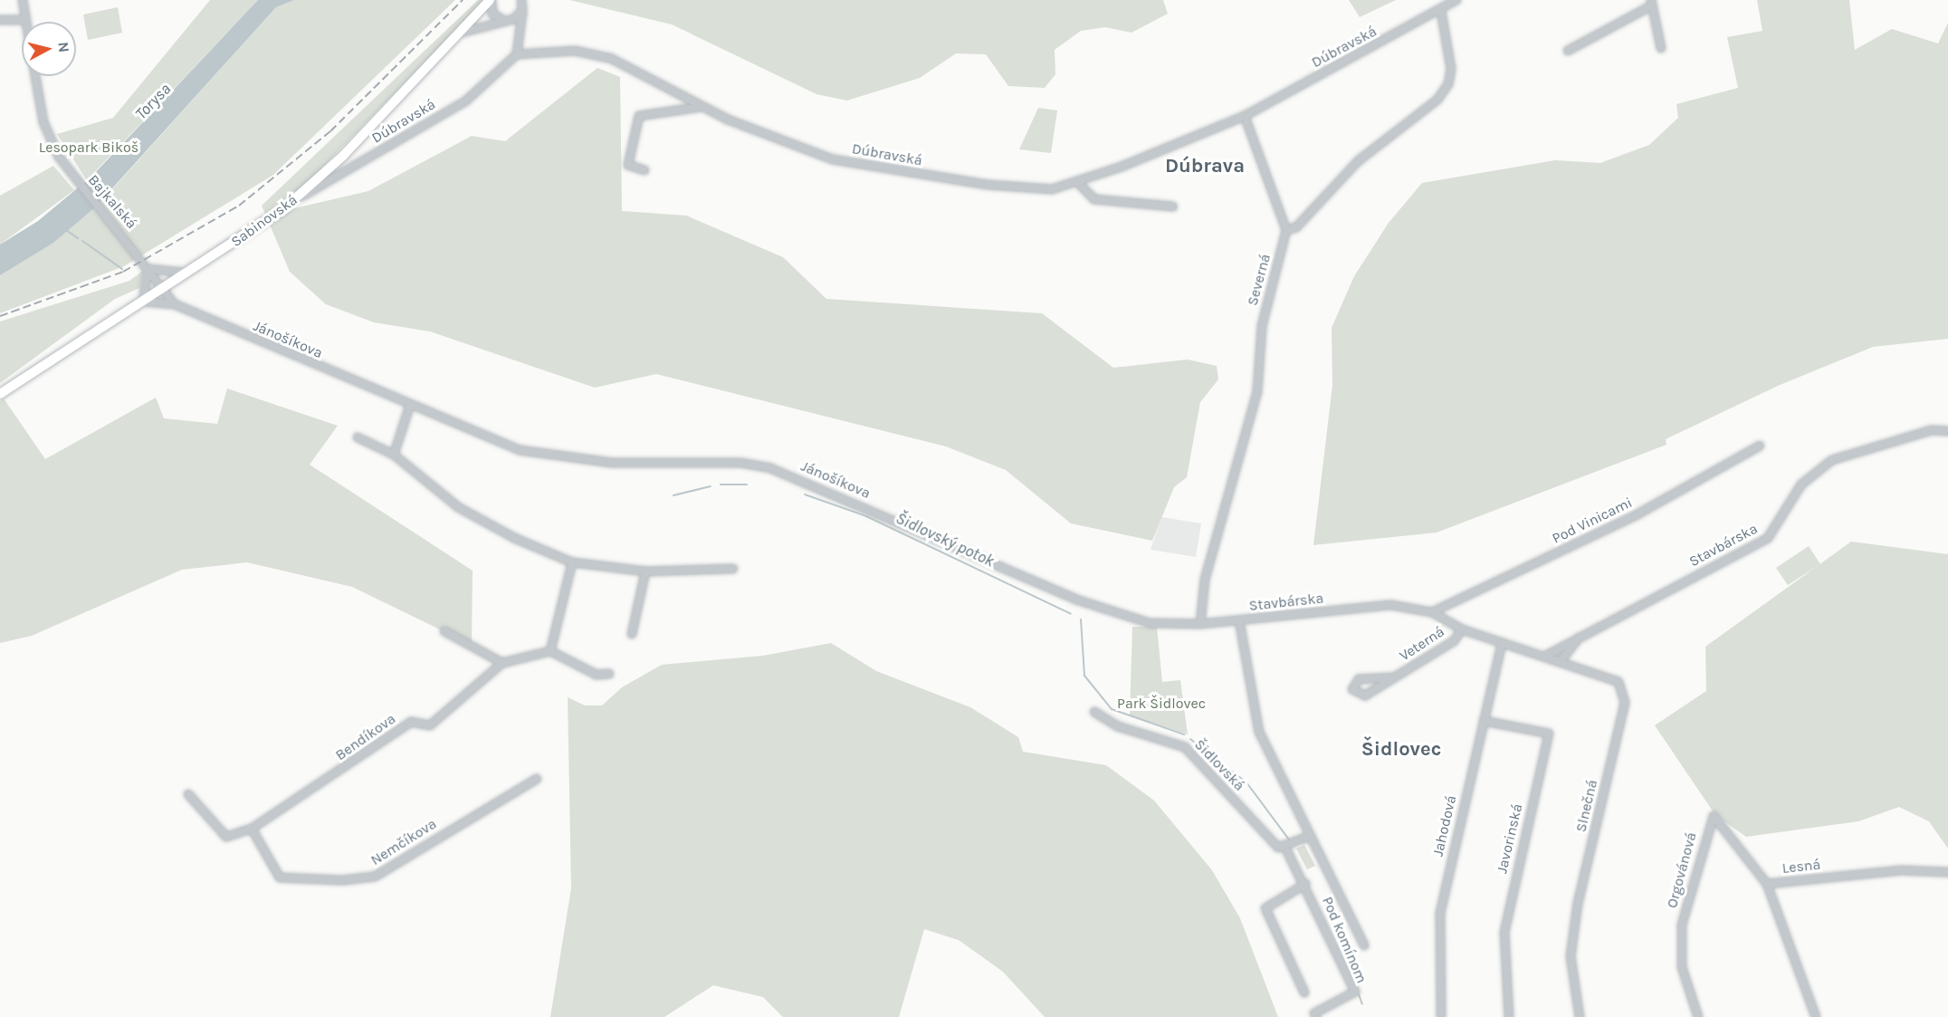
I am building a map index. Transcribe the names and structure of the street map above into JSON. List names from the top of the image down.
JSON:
{
  "streets": {
    "main road": ["Sabinovská"],
    "street": [
      "Dúbravská",
      "Bajkalská",
      "Severná",
      "Jánošíkova",
      "Pod Vinicami",
      "Stavbárska",
      "Veterná",
      "Bendíkova",
      "Šidlovská",
      "Slnečná",
      "Jahodová",
      "Javorinská",
      "Nemčíkova",
      "Lesná",
      "Orgovánová",
      "Pod komínom"
    ]
  },
  "crossings": [
    ["Dúbravská", "Sabinovská"],
    ["Bajkalská", "Sabinovská"],
    ["Bajkalská", "Jánošíkova"],
    ["Sabinovská", "Jánošíkova"],
    ["Severná", "Jánošíkova"],
    ["Jánošíkova", "Stavbárska"],
    ["Pod Vinicami", "Stavbárska"],
    ["Stavbárska", "Veterná"],
    ["Stavbárska", "Slnečná"],
    ["Stavbárska", "Jahodová"],
    ["Bendíkova", "Nemčíkova"],
    ["Šidlovská", "Pod komínom"],
    ["Jahodová", "Javorinská"],
    ["Lesná", "Orgovánová"]
  ],
  "districts": ["Dúbrava", "Šidlovec"],
  "water": ["Torysa", "Šidlovský potok"],
  "parks": ["Lesopark Bikoš", "Park Šidlovec"],
  "north": "right"
}
